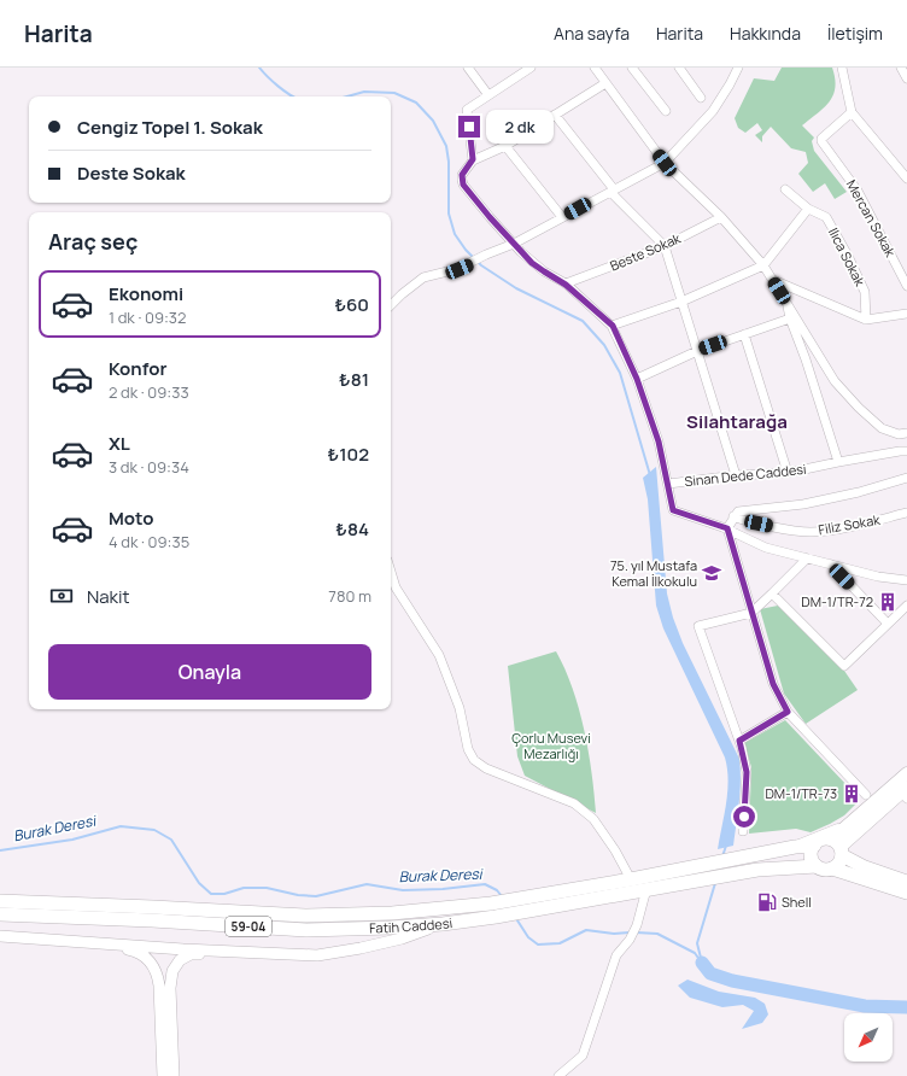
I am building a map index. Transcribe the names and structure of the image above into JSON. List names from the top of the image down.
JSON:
{
  "streets": {
    "main road": ["Fatih Caddesi", "59-04"],
    "street": [
      "Mercan Sokak",
      "Beste Sokak",
      "Ilıca Sokak",
      "Sinan Dede Caddesi",
      "Filiz Sokak"
    ]
  },
  "districts": ["Silahtarağa"],
  "water": ["Burak Deresi"],
  "parks": ["Çorlu Musevi Mezarlığı"],
  "places": {
    "school or university": ["75. yıl Mustafa Kemal İlkokulu"],
    "building": ["DM-1/TR-72", "DM-1/TR-73"],
    "fuel station": ["Shell"]
  },
  "north": "bottom left",
  "page": {
    "header": "Harita",
    "nav": [
      "Ana sayfa",
      "Harita",
      "Hakkında",
      "İletişim"
    ],
    "banner": ["Cengiz Topel 1. Sokak", "Deste Sokak"],
    "bubble": "2 dk",
    "heading": "Araç seç",
    "list": [
      {
        "name": "Ekonomi",
        "note": "1 dk · 09:32",
        "value": "₺60"
      },
      {
        "name": "Konfor",
        "note": "2 dk · 09:33",
        "value": "₺81"
      },
      {
        "name": "XL",
        "note": "3 dk · 09:34",
        "value": "₺102"
      },
      {
        "name": "Moto",
        "note": "4 dk · 09:35",
        "value": "₺84"
      }
    ],
    "pay": ["Nakit", "780 m"],
    "buttons": "Onayla"
  }
}
